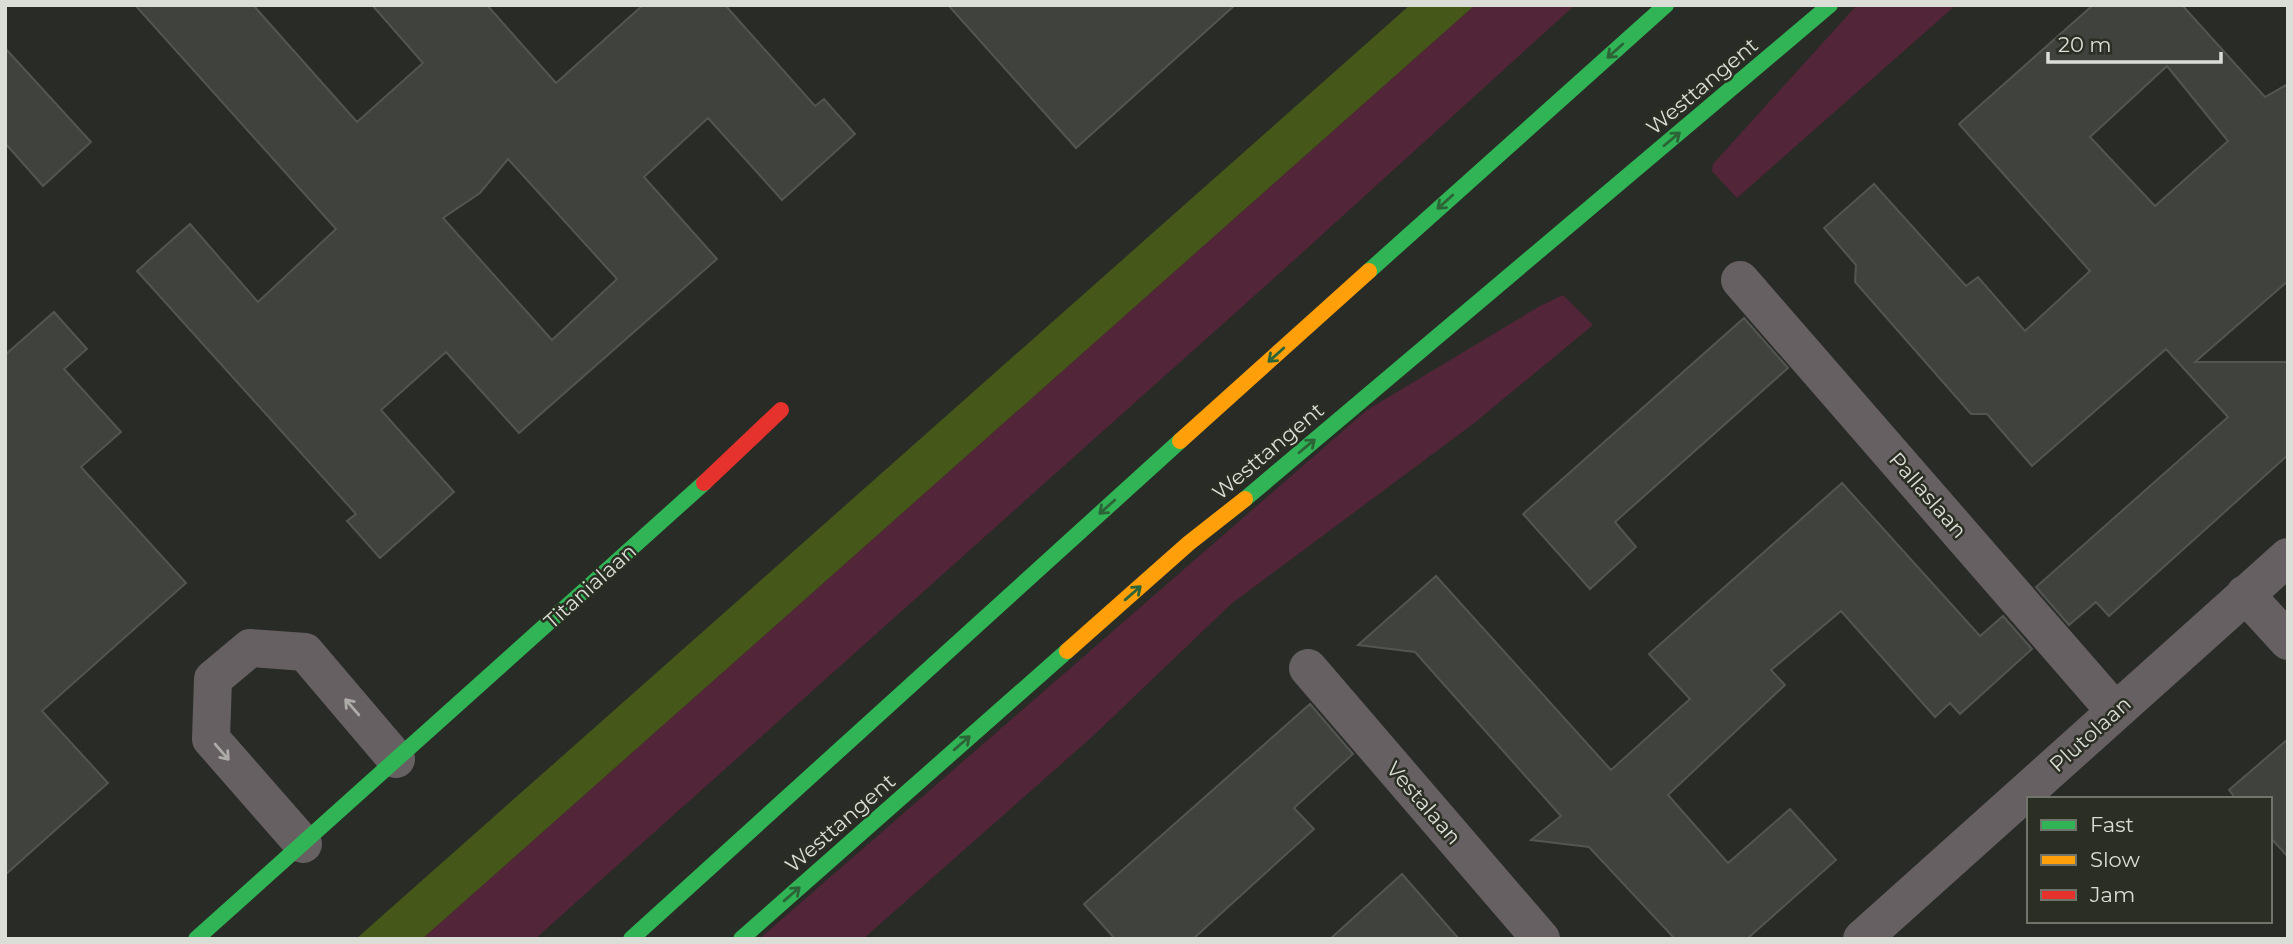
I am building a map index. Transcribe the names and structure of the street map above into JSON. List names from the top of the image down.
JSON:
{
  "streets": {
    "main road": ["Westtangent", "Titanialaan"],
    "street": ["Pallaslaan", "Plutolaan", "Vestalaan"]
  },
  "crossings": [
    ["Pallaslaan", "Plutolaan"]
  ],
  "legend": ["Fast", "Slow", "Jam"],
  "scale_bar": "20 m"
}
